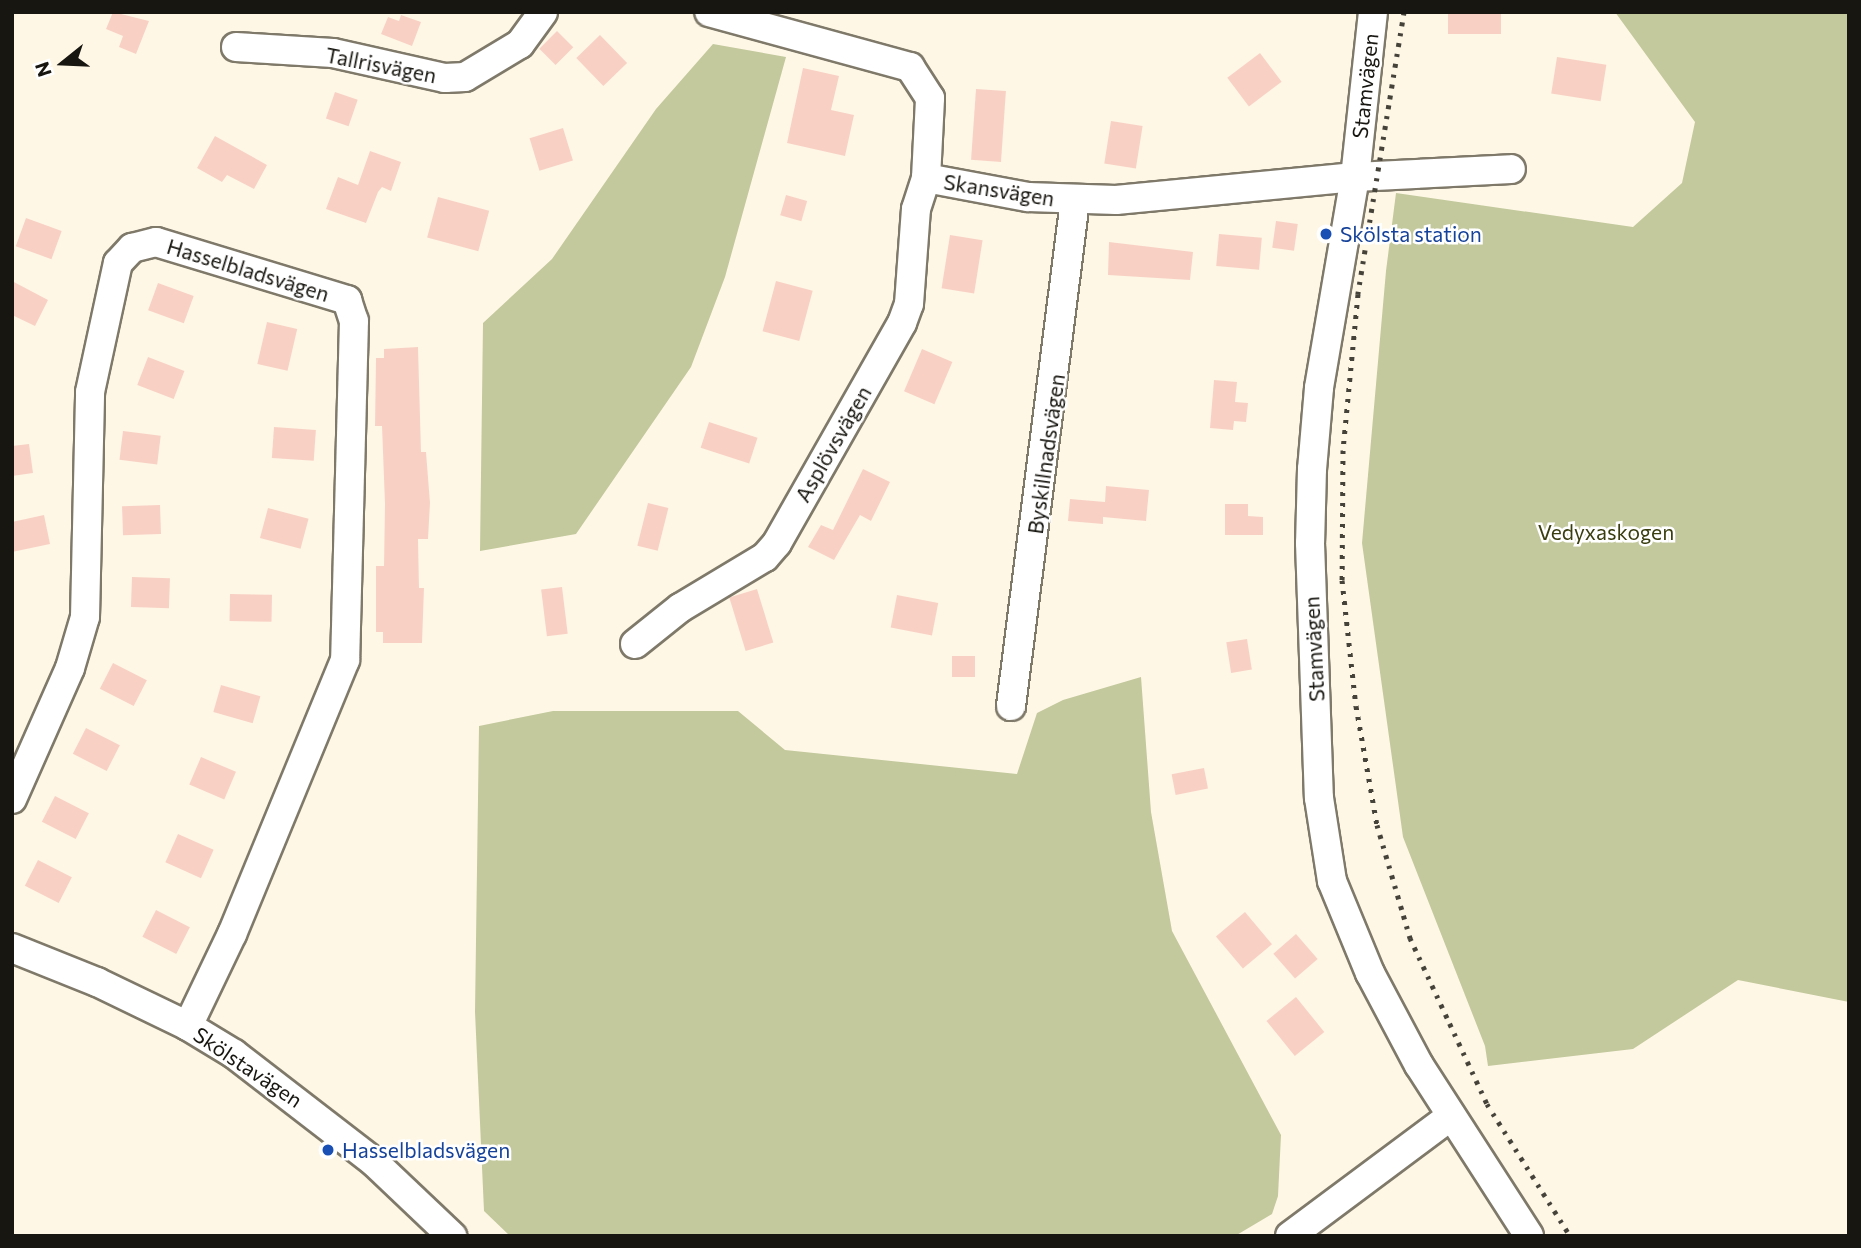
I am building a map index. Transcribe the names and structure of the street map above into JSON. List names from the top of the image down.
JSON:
{
  "streets": {
    "street": [
      "Tallrisvägen",
      "Stamvägen",
      "Skansvägen",
      "Hasselbladsvägen",
      "Asplövsvägen",
      "Byskillnadsvägen",
      "Skölstavägen"
    ]
  },
  "crossings": [
    ["Stamvägen", "Skansvägen"],
    ["Skansvägen", "Asplövsvägen"],
    ["Skansvägen", "Byskillnadsvägen"],
    ["Hasselbladsvägen", "Skölstavägen"]
  ],
  "parks": ["Vedyxaskogen"],
  "places": ["Skölsta station", "Hasselbladsvägen"],
  "north": "left"
}
